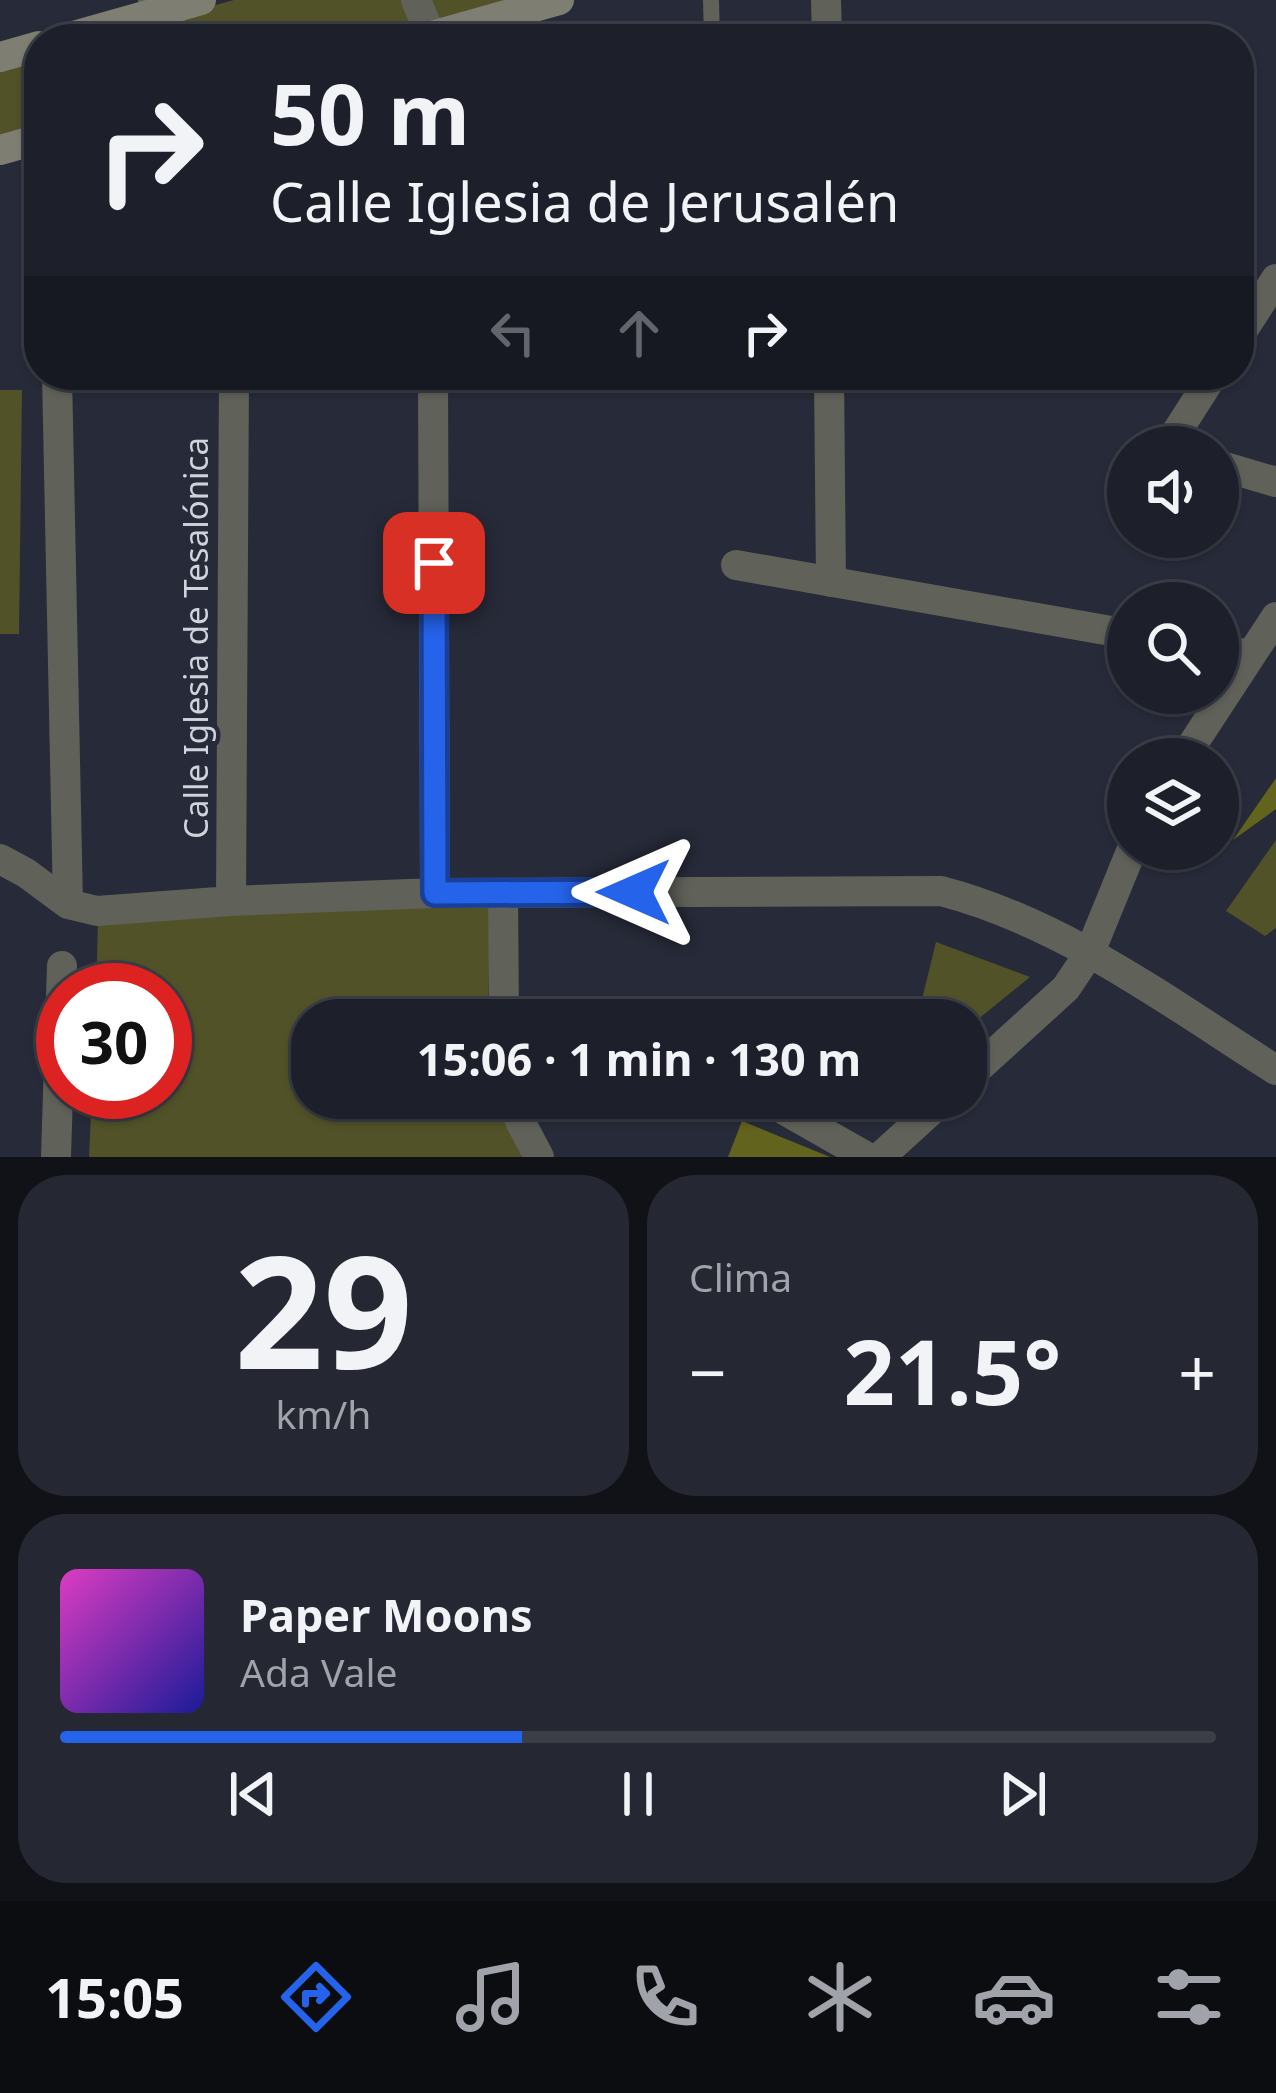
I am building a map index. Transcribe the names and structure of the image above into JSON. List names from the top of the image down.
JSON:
{
  "streets": {
    "street": ["Calle Iglesia de Tesalónica"]
  },
  "page": {
    "turn": ["50 m", "Calle Iglesia de Jerusalén"],
    "limit": "30",
    "trip": "15:06 · 1 min · 130 m",
    "tile": [
      ["29", "km/h"],
      "Clima"
    ],
    "heat": ["−", "21.5°", "+"],
    "song": ["Paper Moons", "Ada Vale"],
    "tabs": "15:05"
  }
}
